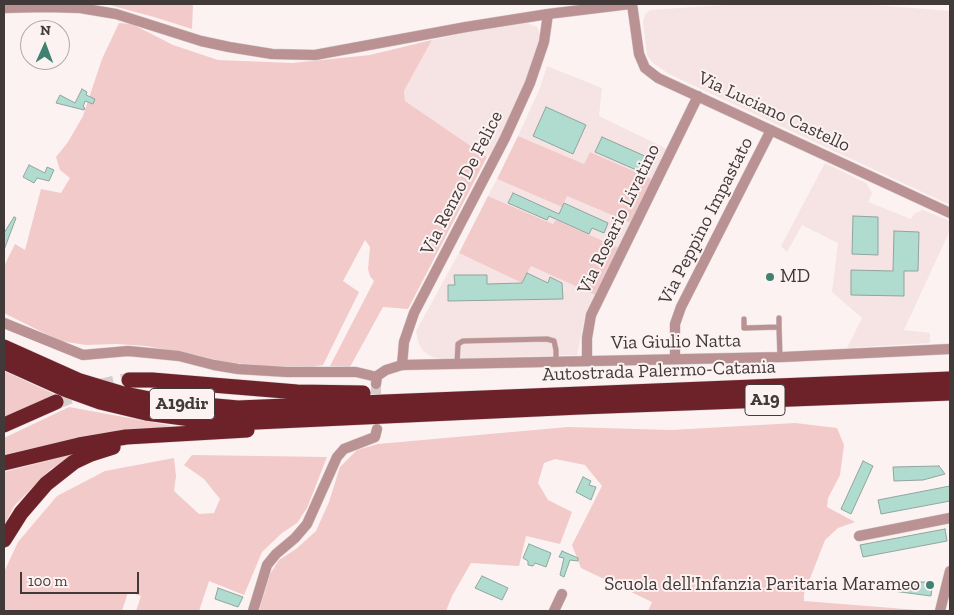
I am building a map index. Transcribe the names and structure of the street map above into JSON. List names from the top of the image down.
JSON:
{
  "streets": {
    "highway": ["Autostrada Palermo-Catania", "A19", "A19dir"],
    "street": [
      "Via Luciano Castello",
      "Via Renzo De Felice",
      "Via Rosario Livatino",
      "Via Peppino Impastato",
      "Via Giulio Natta"
    ]
  },
  "crossings": [
    ["Via Luciano Castello", "Via Rosario Livatino"],
    ["Via Luciano Castello", "Via Peppino Impastato"],
    ["Via Renzo De Felice", "Via Giulio Natta"],
    ["Via Rosario Livatino", "Via Giulio Natta"],
    ["Via Peppino Impastato", "Via Giulio Natta"],
    ["Autostrada Palermo-Catania", "A19dir"]
  ],
  "places": ["MD", "Scuola dell'Infanzia Paritaria Marameo"],
  "scale_bar": "100 m",
  "north": "top"
}
